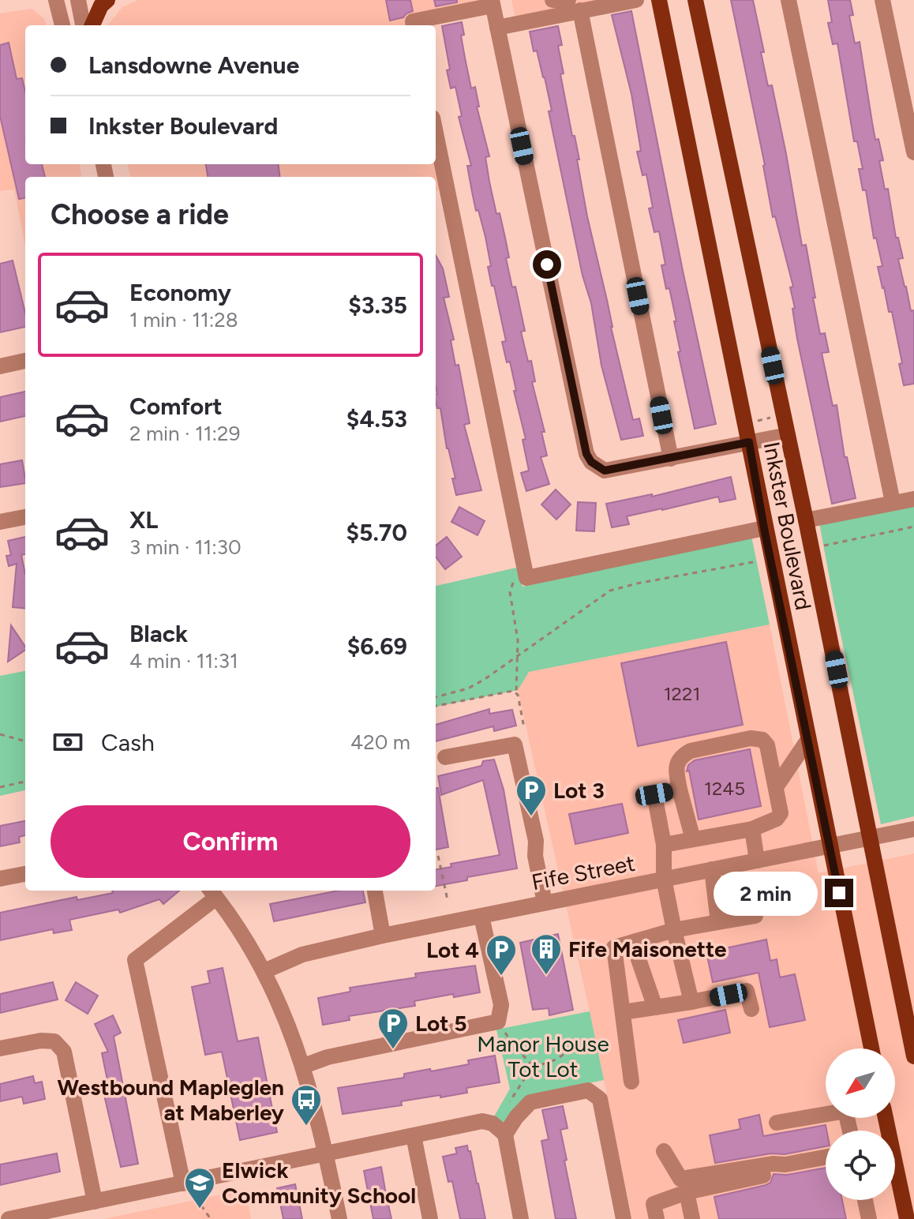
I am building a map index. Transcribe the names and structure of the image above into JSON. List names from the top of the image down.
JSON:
{
  "streets": {
    "main road": ["Inkster Boulevard"],
    "street": ["Fife Street"]
  },
  "crossings": [
    ["Inkster Boulevard", "Fife Street"]
  ],
  "parks": ["Manor House Tot Lot"],
  "places": {
    "parking": ["Lot 3", "Lot 4", "Lot 5"],
    "building": ["Fife Maisonette"],
    "bus stop": ["Westbound Mapleglen at Maberley"],
    "school or university": ["Elwick Community School"]
  },
  "house_numbers": ["1221", "1245"],
  "north": "bottom left",
  "page": {
    "banner": ["Lansdowne Avenue", "Inkster Boulevard"],
    "heading": "Choose a ride",
    "list": [
      {
        "name": "Economy",
        "note": "1 min · 11:28",
        "value": "$3.35"
      },
      {
        "name": "Comfort",
        "note": "2 min · 11:29",
        "value": "$4.53"
      },
      {
        "name": "XL",
        "note": "3 min · 11:30",
        "value": "$5.70"
      },
      {
        "name": "Black",
        "note": "4 min · 11:31",
        "value": "$6.69"
      }
    ],
    "pay": ["Cash", "420 m"],
    "buttons": "Confirm",
    "bubble": "2 min"
  }
}
